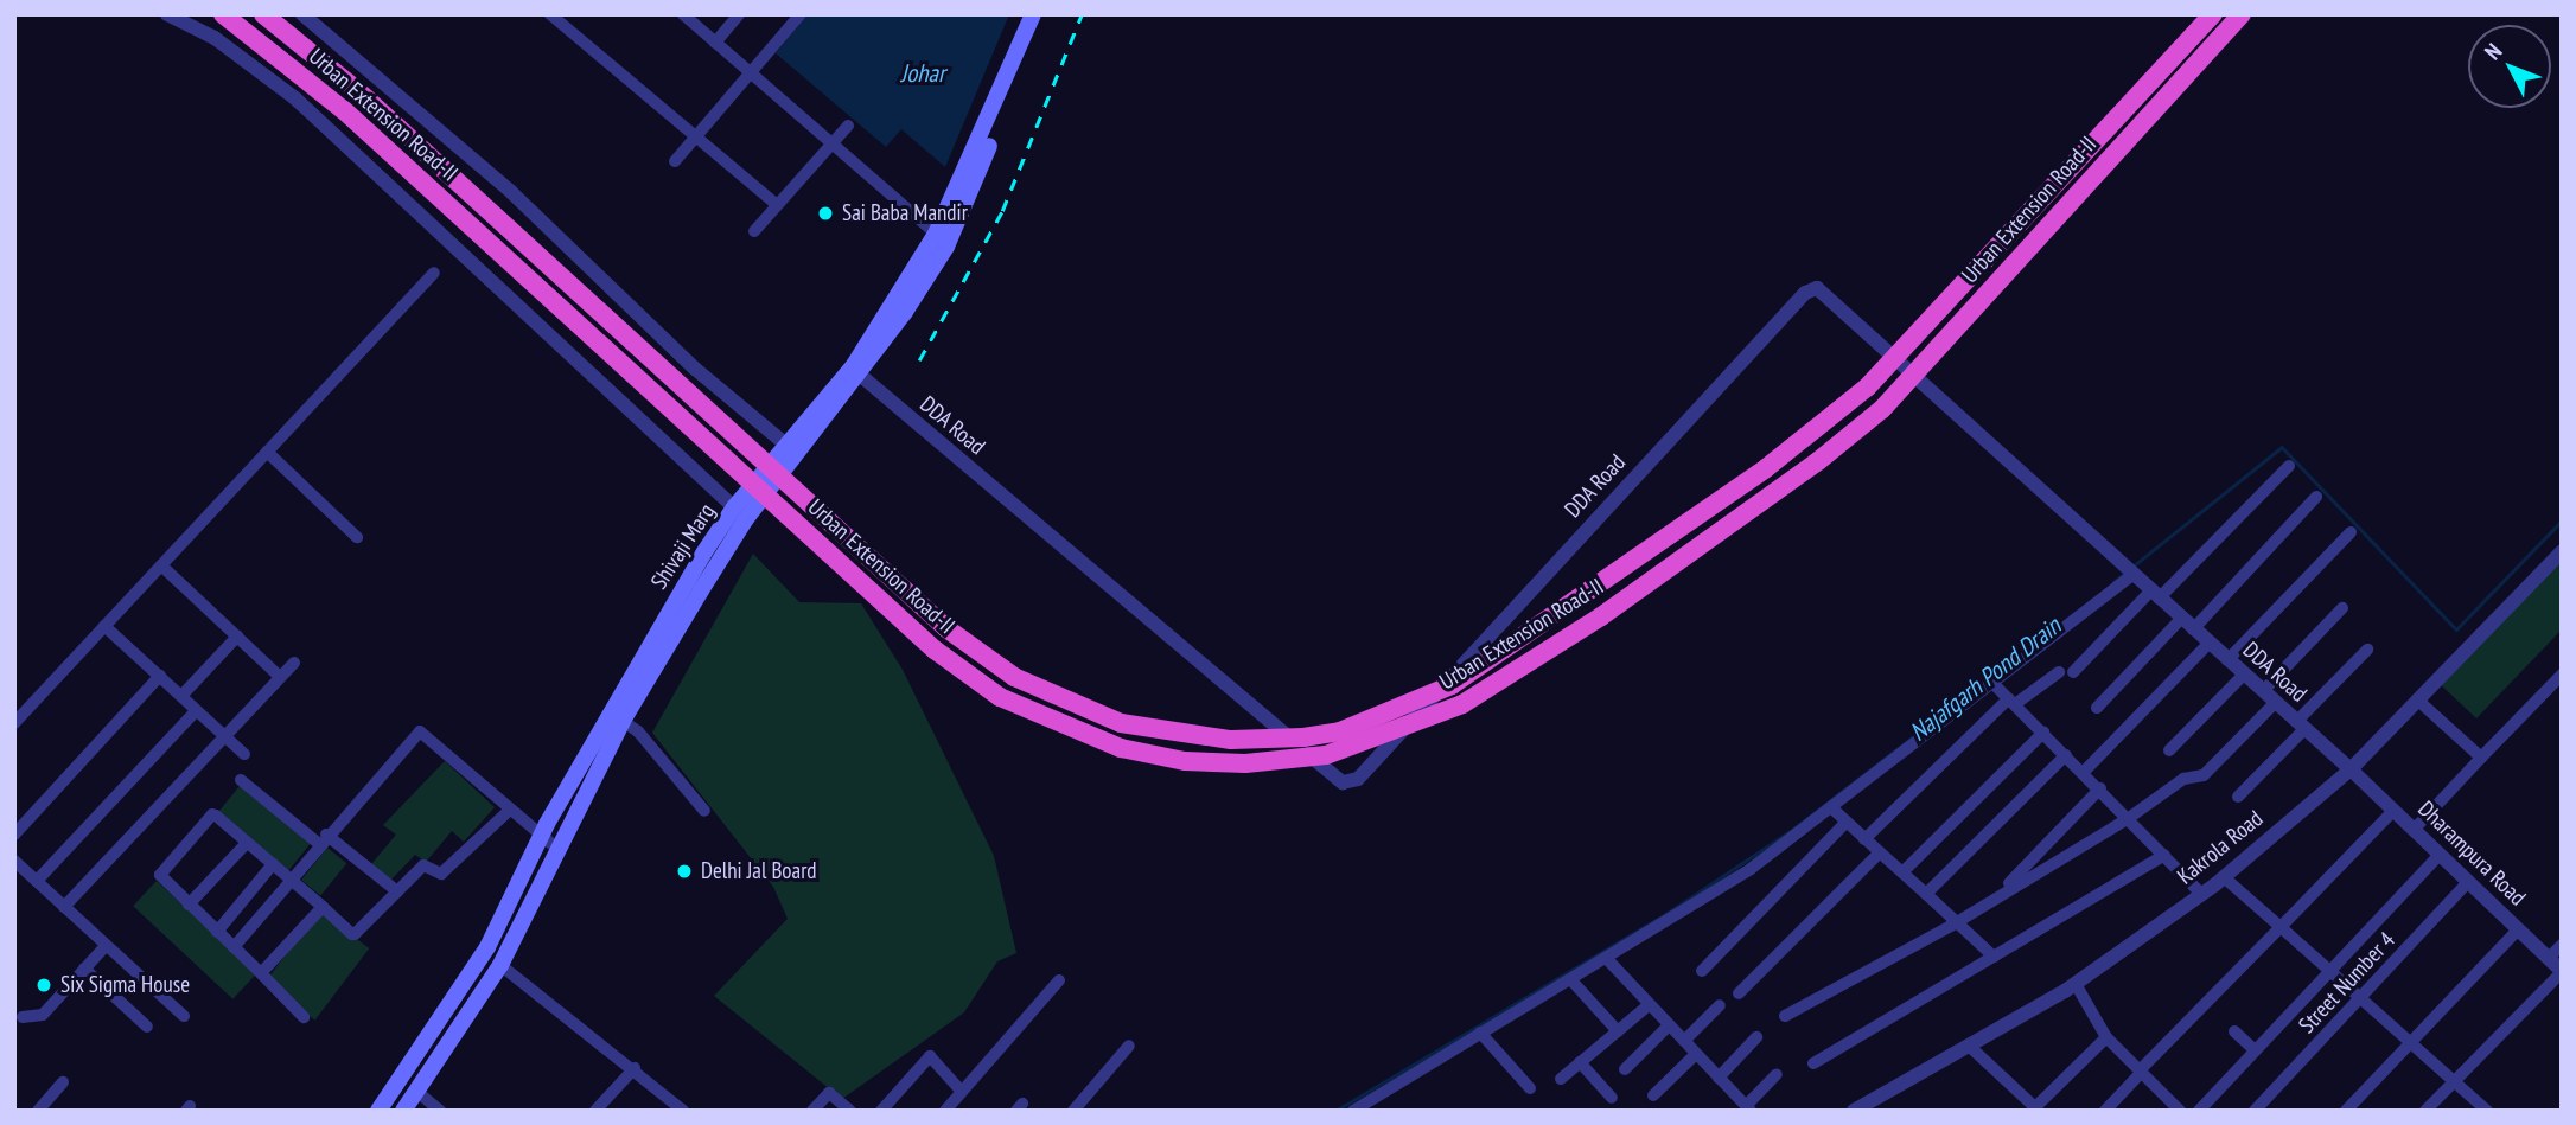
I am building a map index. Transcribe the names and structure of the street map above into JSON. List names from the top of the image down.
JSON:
{
  "streets": {
    "highway": ["Urban Extension Road-II"],
    "main road": ["Shivaji Marg"],
    "street": [
      "DDA Road",
      "Kakrola Road",
      "Dharampura Road",
      "Street Number 4"
    ]
  },
  "crossings": [
    ["DDA Road", "Shivaji Marg"],
    ["DDA Road", "Kakrola Road"],
    ["DDA Road", "Dharampura Road"],
    ["Kakrola Road", "Dharampura Road"],
    ["Dharampura Road", "Street Number 4"]
  ],
  "water": ["Johar", "Najafgarh Pond Drain"],
  "places": ["Sai Baba Mandir", "Delhi Jal Board", "Six Sigma House"],
  "north": "top left"
}
